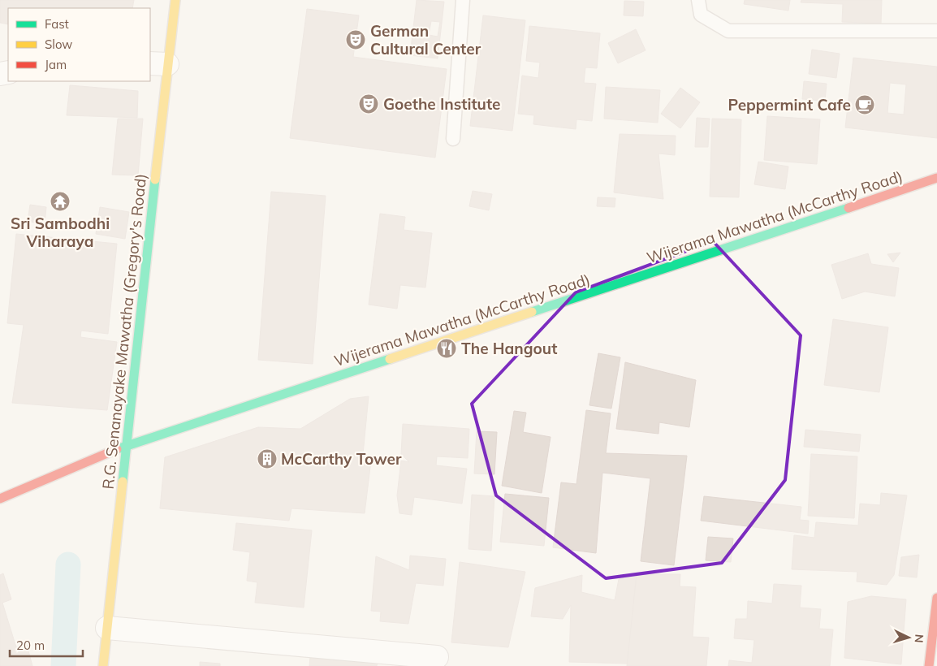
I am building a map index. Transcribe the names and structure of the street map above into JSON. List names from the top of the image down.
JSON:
{
  "streets": {
    "main road": ["Wijerama Mawatha (McCarthy Road)", "R.G. Senanayake Mawatha (Gregory's Road)"]
  },
  "crossings": [
    ["Wijerama Mawatha (McCarthy Road)", "R.G. Senanayake Mawatha (Gregory's Road)"]
  ],
  "places": {
    "theatre": ["German Cultural Center", "Goethe Institute"],
    "cafe": ["Peppermint Cafe"],
    "temple": ["Sri Sambodhi Viharaya"],
    "restaurant": ["The Hangout"],
    "building": ["McCarthy Tower"]
  },
  "legend": ["Fast", "Slow", "Jam"],
  "scale_bar": "20 m",
  "north": "right"
}
